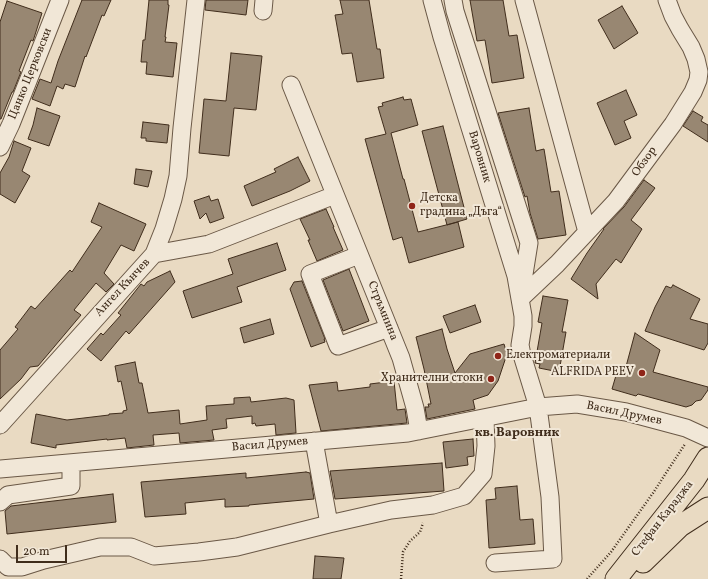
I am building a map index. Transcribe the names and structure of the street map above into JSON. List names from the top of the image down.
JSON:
{
  "streets": {
    "main road": ["Стефан Караджа"],
    "street": [
      "Цанко Церковски",
      "Варовник",
      "Обзор",
      "Ангел Кънчев",
      "Стръмнина",
      "Васил Друмев"
    ]
  },
  "crossings": [
    ["Варовник", "Обзор"],
    ["Варовник", "Васил Друмев"],
    ["Стръмнина", "Васил Друмев"]
  ],
  "districts": ["кв. Варовник"],
  "places": [
    "Детска градина „Дъга“",
    "Електроматериали",
    "ALFRIDA PEEV",
    "Хранителни стоки"
  ],
  "scale_bar": "20 m"
}
